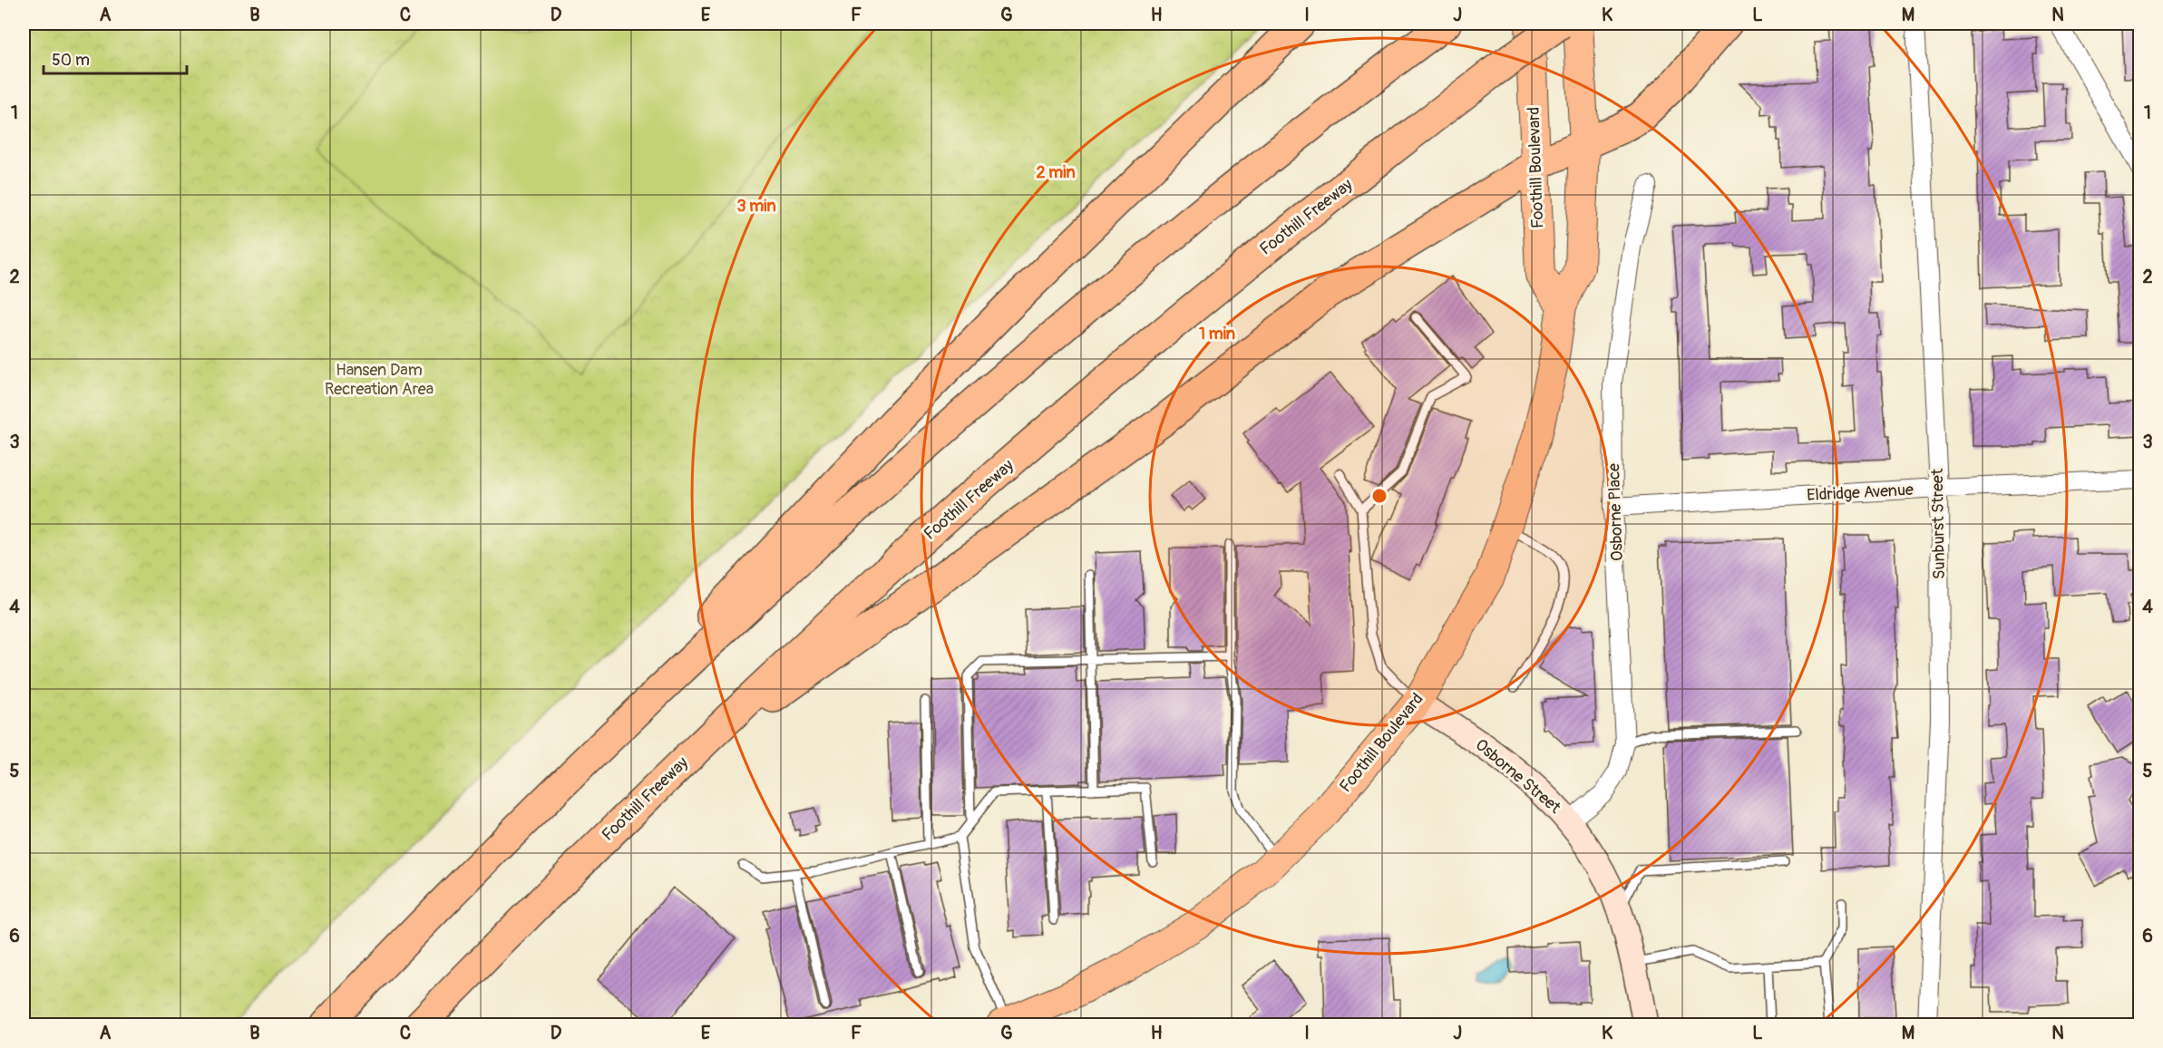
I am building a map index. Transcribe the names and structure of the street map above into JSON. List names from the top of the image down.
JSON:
{
  "streets": {
    "highway": ["Foothill Freeway"],
    "main road": ["Foothill Boulevard", "Osborne Street"],
    "street": ["Eldridge Avenue", "Osborne Place", "Sunburst Street"]
  },
  "crossings": [
    ["Foothill Boulevard", "Osborne Street"],
    ["Eldridge Avenue", "Osborne Place"],
    ["Eldridge Avenue", "Sunburst Street"],
    ["Osborne Place", "Osborne Street"]
  ],
  "parks": ["Hansen Dam Recreation Area"],
  "scale_bar": "50 m",
  "grid": {
    "columns": [
      "A",
      "B",
      "C",
      "D",
      "E",
      "F",
      "G",
      "H",
      "I",
      "J",
      "K",
      "L",
      "M",
      "N"
    ],
    "rows": [
      "1",
      "2",
      "3",
      "4",
      "5",
      "6"
    ]
  },
  "rings": ["2 min", "3 min", "1 min"]
}
